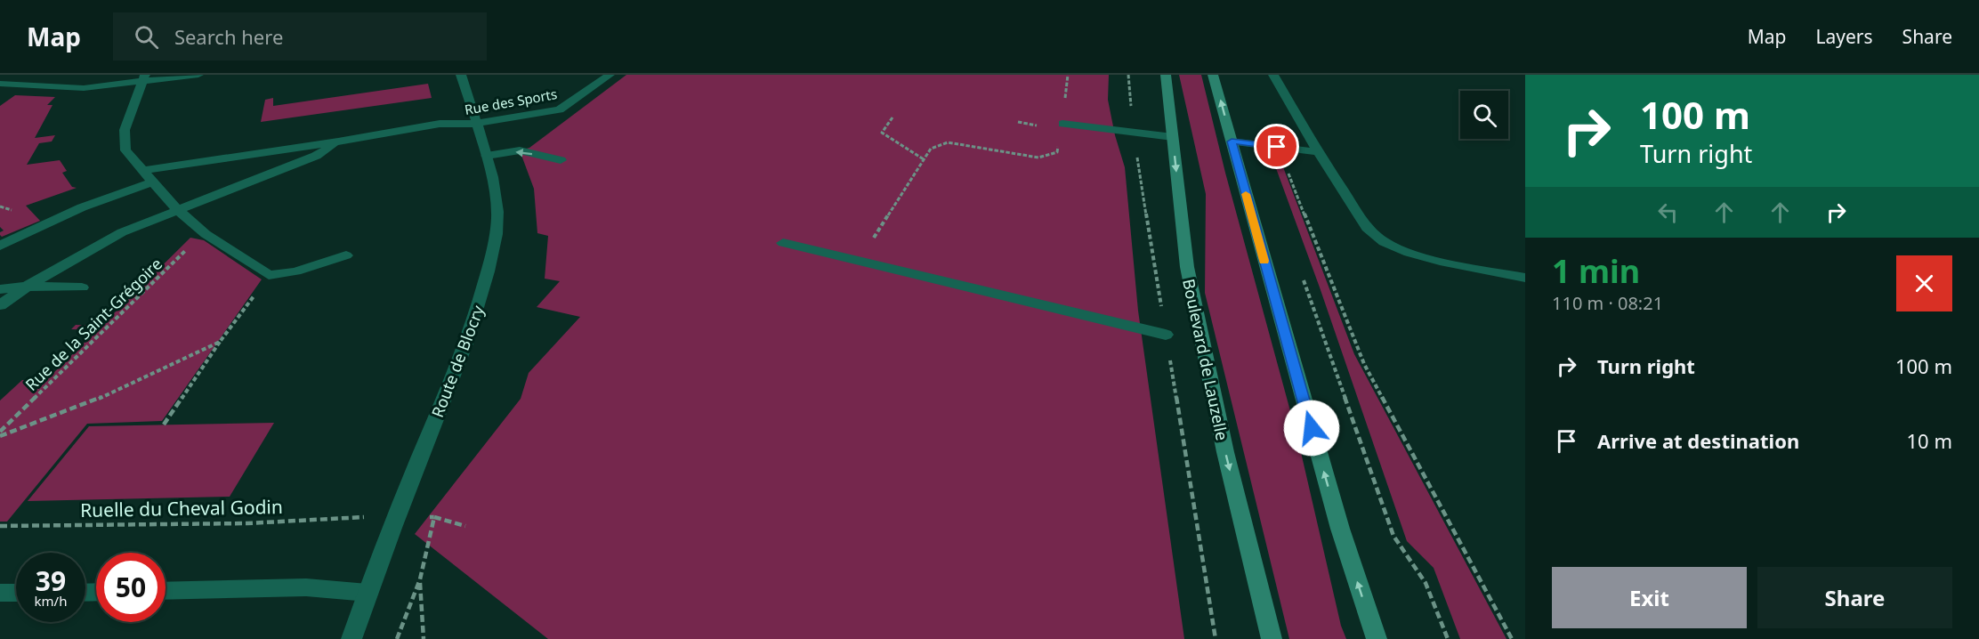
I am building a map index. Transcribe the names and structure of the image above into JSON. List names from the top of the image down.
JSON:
{
  "streets": {
    "main road": ["Boulevard de Lauzelle"],
    "street": ["Rue des Sports", "Route de Blocry"],
    "path": ["Rue de la Saint-Grégoire", "Ruelle du Cheval Godin"]
  },
  "crossings": [
    ["Rue des Sports", "Route de Blocry"]
  ],
  "page": {
    "header": "Map",
    "search": "Search here",
    "nav": ["Map", "Layers", "Share"],
    "turn": ["100 m", "Turn right"],
    "heading": ["1 min", "110 m · 08:21"],
    "list": [
      {
        "name": "Turn right",
        "value": "100 m"
      },
      {
        "name": "Arrive at destination",
        "value": "10 m"
      }
    ],
    "speed": "39 km/h",
    "limit": "50",
    "buttons": ["Exit", "Share"]
  }
}
